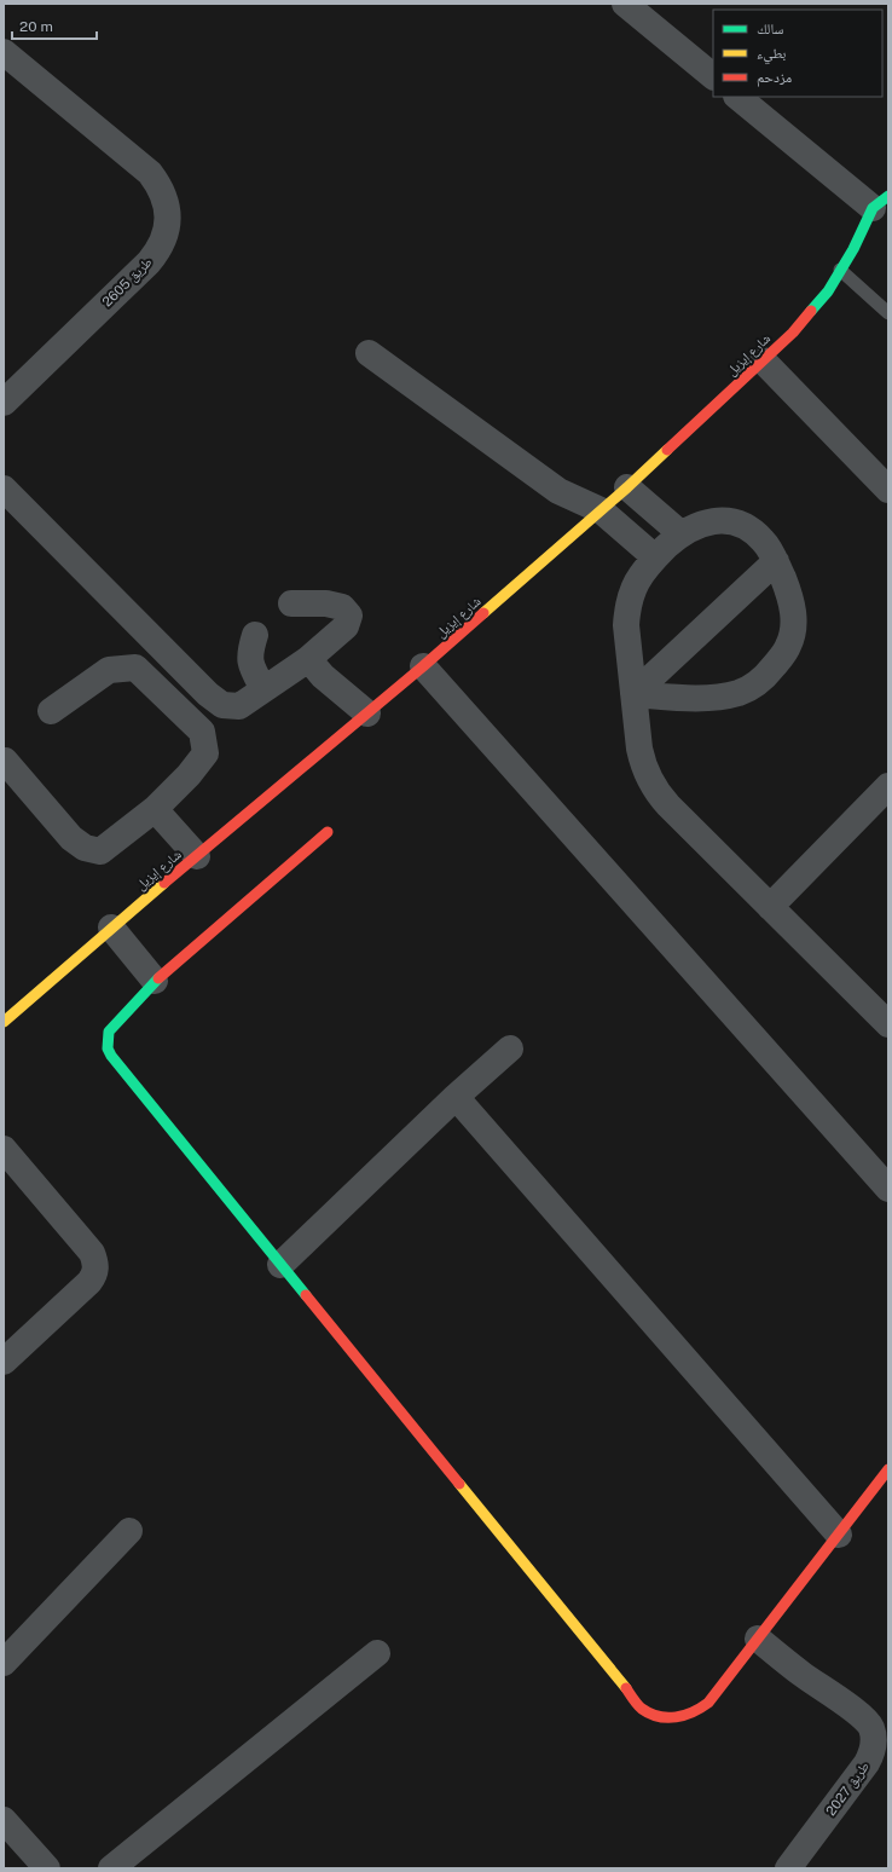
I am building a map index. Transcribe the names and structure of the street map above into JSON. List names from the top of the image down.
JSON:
{
  "streets": {
    "street": ["طريق 2605", "شارع إيزيل", "طريق 2027"]
  },
  "legend": ["سالك", "بطيء", "مزدحم"],
  "scale_bar": "20 m"
}
